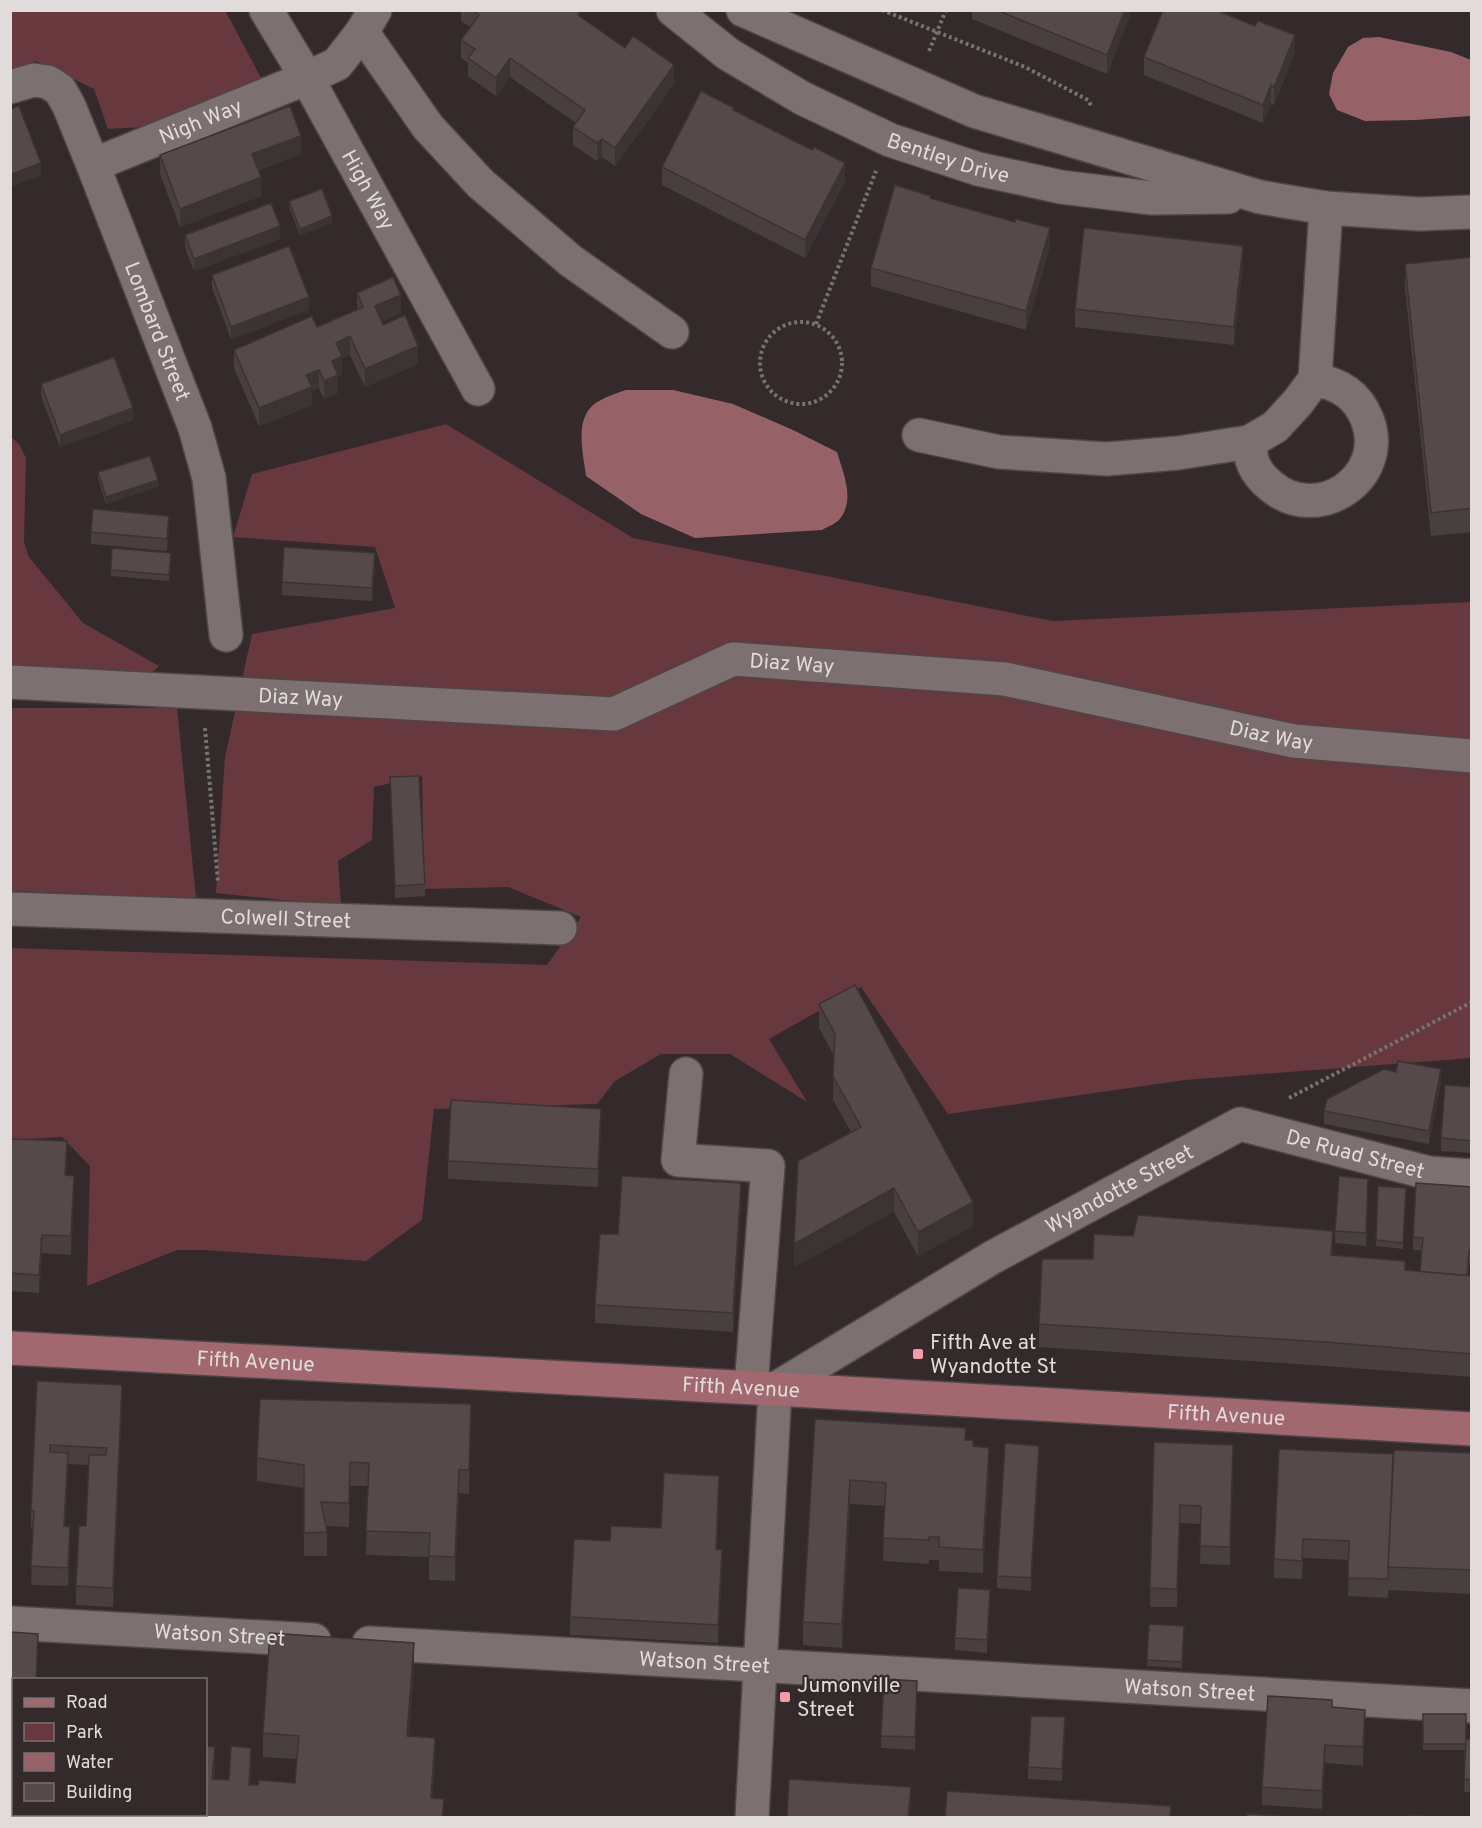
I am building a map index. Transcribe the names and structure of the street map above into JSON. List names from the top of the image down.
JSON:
{
  "streets": {
    "main road": ["Fifth Avenue"],
    "street": [
      "Nigh Way",
      "Bentley Drive",
      "High Way",
      "Lombard Street",
      "Diaz Way",
      "Colwell Street",
      "De Ruad Street",
      "Wyandotte Street",
      "Watson Street"
    ]
  },
  "crossings": [
    ["Nigh Way", "High Way"],
    ["Nigh Way", "Lombard Street"],
    ["De Ruad Street", "Wyandotte Street"],
    ["Wyandotte Street", "Fifth Avenue"]
  ],
  "places": {
    "transit": ["Fifth Ave at Wyandotte St", "Jumonville Street"]
  },
  "legend": [
    "Road",
    "Park",
    "Water",
    "Building"
  ]
}
